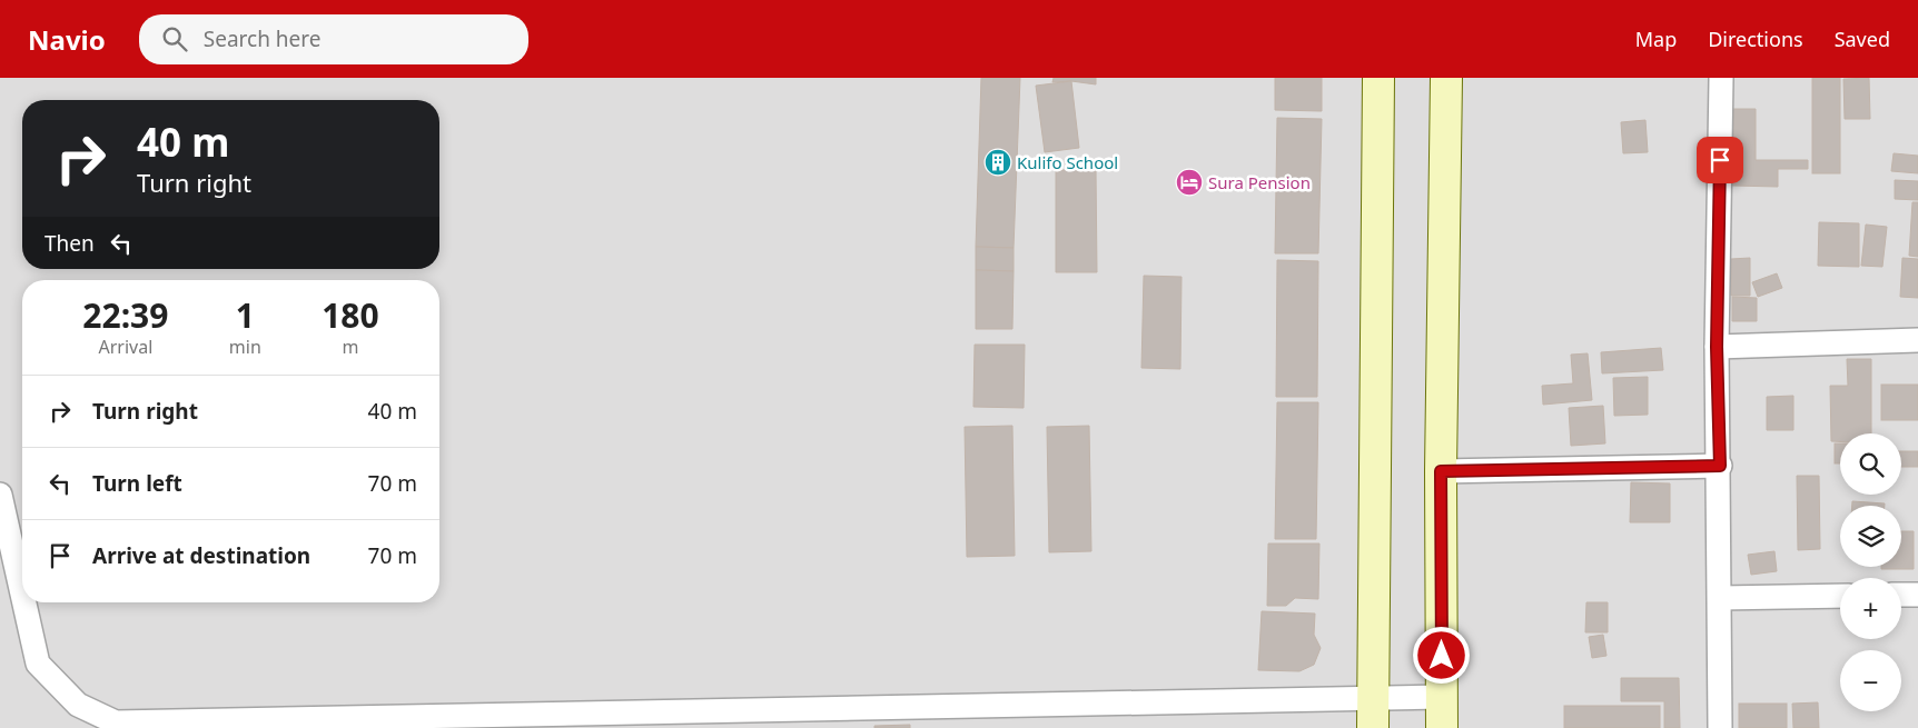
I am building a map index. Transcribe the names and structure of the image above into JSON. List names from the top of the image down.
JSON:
{
  "places": {
    "building": ["Kulifo School"],
    "hotel": ["Sura Pension"]
  },
  "page": {
    "header": "Navio",
    "search": "Search here",
    "nav": ["Map", "Directions", "Saved"],
    "turn": ["40 m", "Turn right"],
    "then": "Then",
    "eta": [
      "22:39",
      "Arrival",
      "1",
      "min",
      "180",
      "m"
    ],
    "list": [
      {
        "name": "Turn right",
        "value": "40 m"
      },
      {
        "name": "Turn left",
        "value": "70 m"
      },
      {
        "name": "Arrive at destination",
        "value": "70 m"
      }
    ],
    "map_buttons": ["+", "−"]
  }
}
